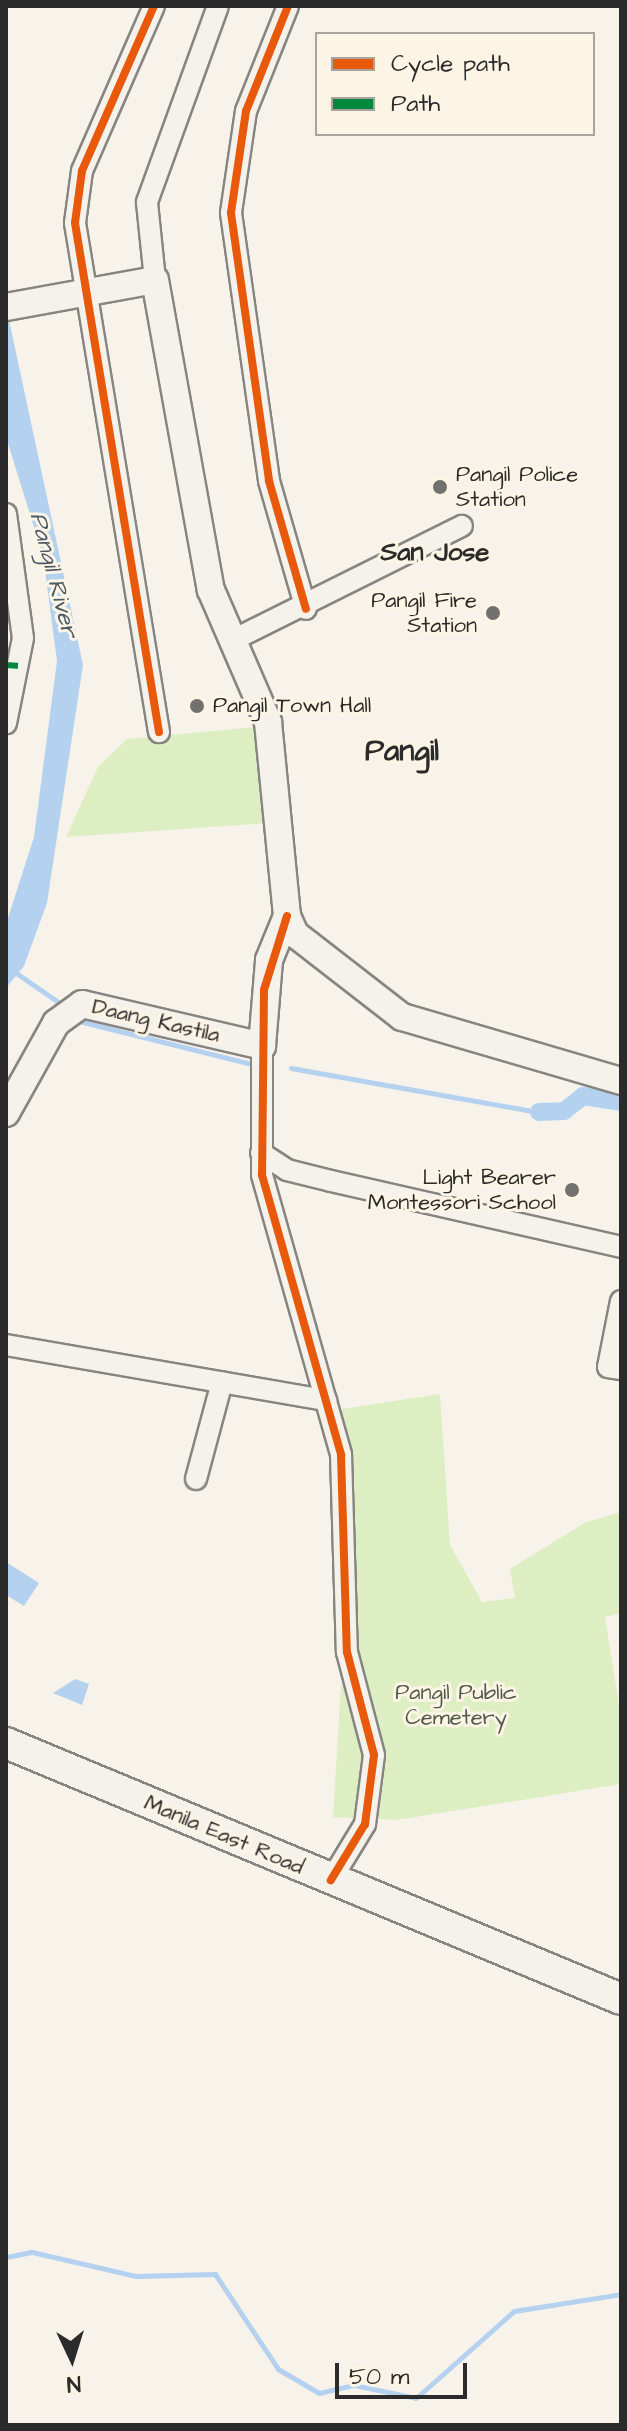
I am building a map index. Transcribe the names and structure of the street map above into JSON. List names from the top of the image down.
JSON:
{
  "streets": {
    "main road": ["Daang Kastila", "Manila East Road"]
  },
  "districts": ["San Jose", "Pangil"],
  "water": ["Pangil River"],
  "parks": ["Pangil Public Cemetery"],
  "places": [
    "Pangil Police Station",
    "Pangil Fire Station",
    "Pangil Town Hall",
    "Light Bearer Montessori School"
  ],
  "legend": ["Cycle path", "Path"],
  "scale_bar": "50 m",
  "north": "bottom"
}
